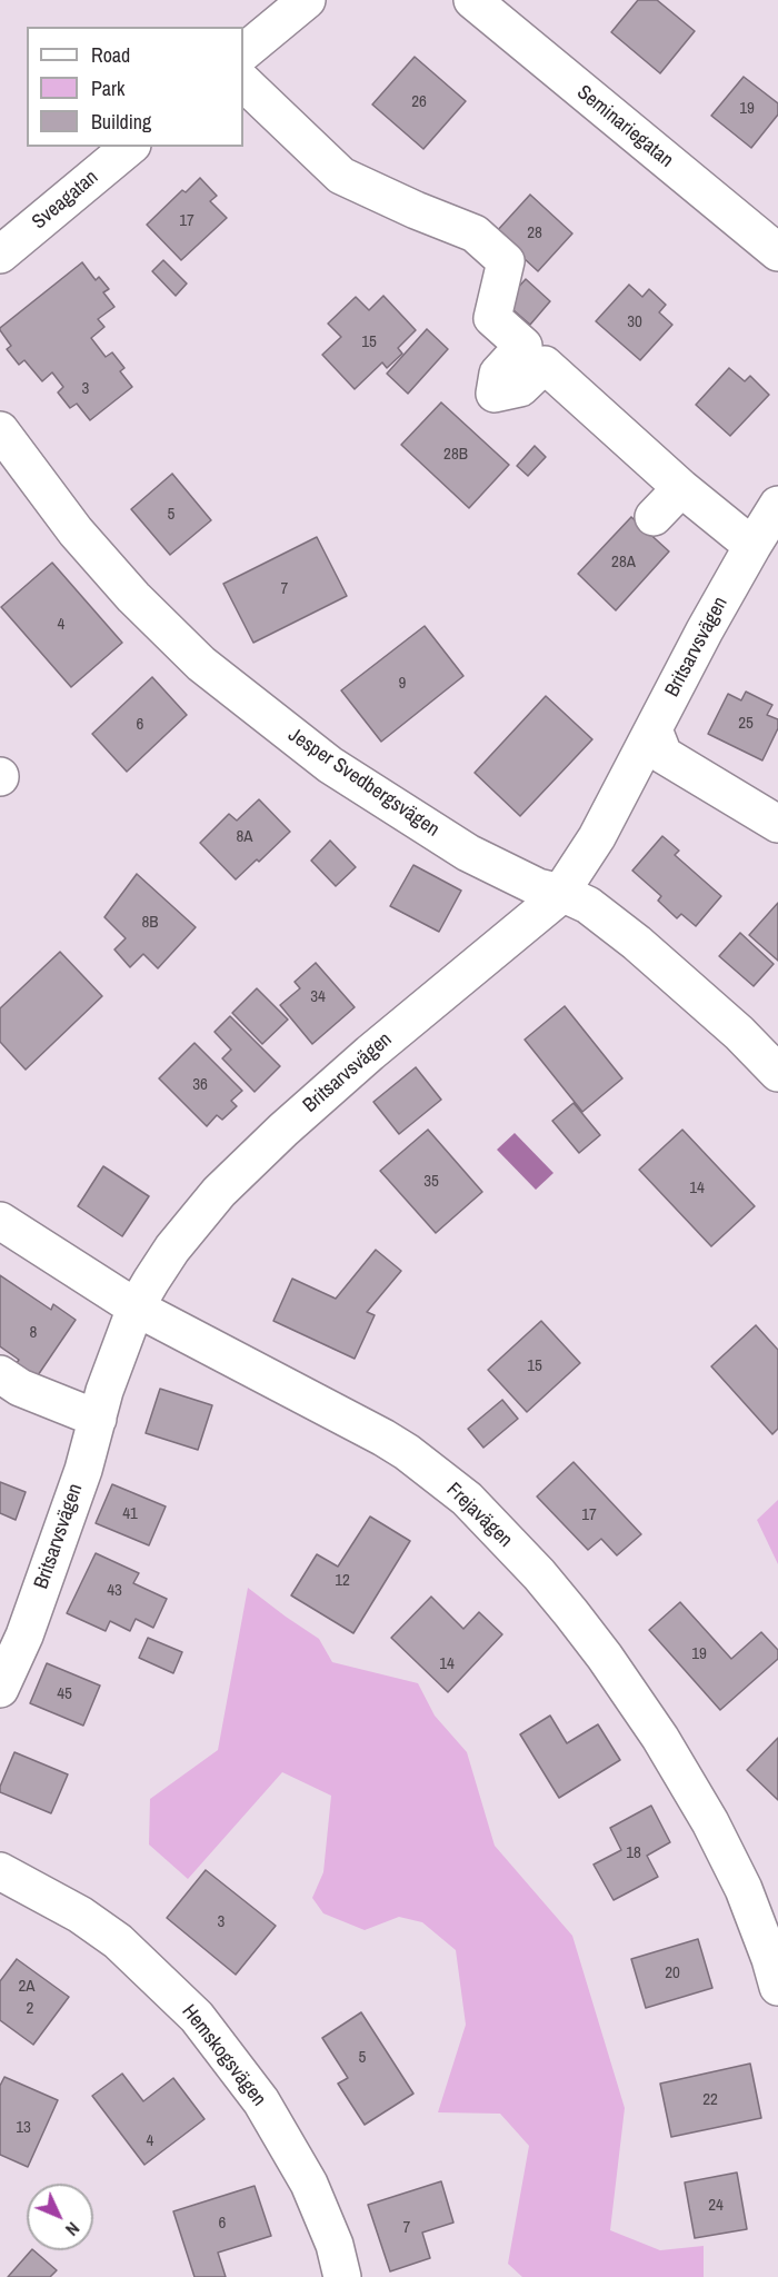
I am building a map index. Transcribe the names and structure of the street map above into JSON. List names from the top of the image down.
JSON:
{
  "streets": {
    "street": [
      "Seminariegatan",
      "Sveagatan",
      "Britsarvsvägen",
      "Jesper Svedbergsvägen",
      "Frejavägen",
      "Hemskogsvägen"
    ]
  },
  "crossings": [
    ["Britsarvsvägen", "Jesper Svedbergsvägen"],
    ["Britsarvsvägen", "Frejavägen"]
  ],
  "house_numbers": [
    "26",
    "19",
    "17",
    "28",
    "30",
    "15",
    "3",
    "28B",
    "5",
    "28A",
    "7",
    "4",
    "9",
    "25",
    "6",
    "8A",
    "8B",
    "34",
    "36",
    "35",
    "14",
    "8",
    "15",
    "41",
    "17",
    "12",
    "43",
    "19",
    "14",
    "45",
    "18",
    "3",
    "20",
    "2A",
    "2",
    "5",
    "22",
    "13",
    "4",
    "24",
    "6",
    "7"
  ],
  "legend": ["Road", "Park", "Building"],
  "north": "bottom right"
}
